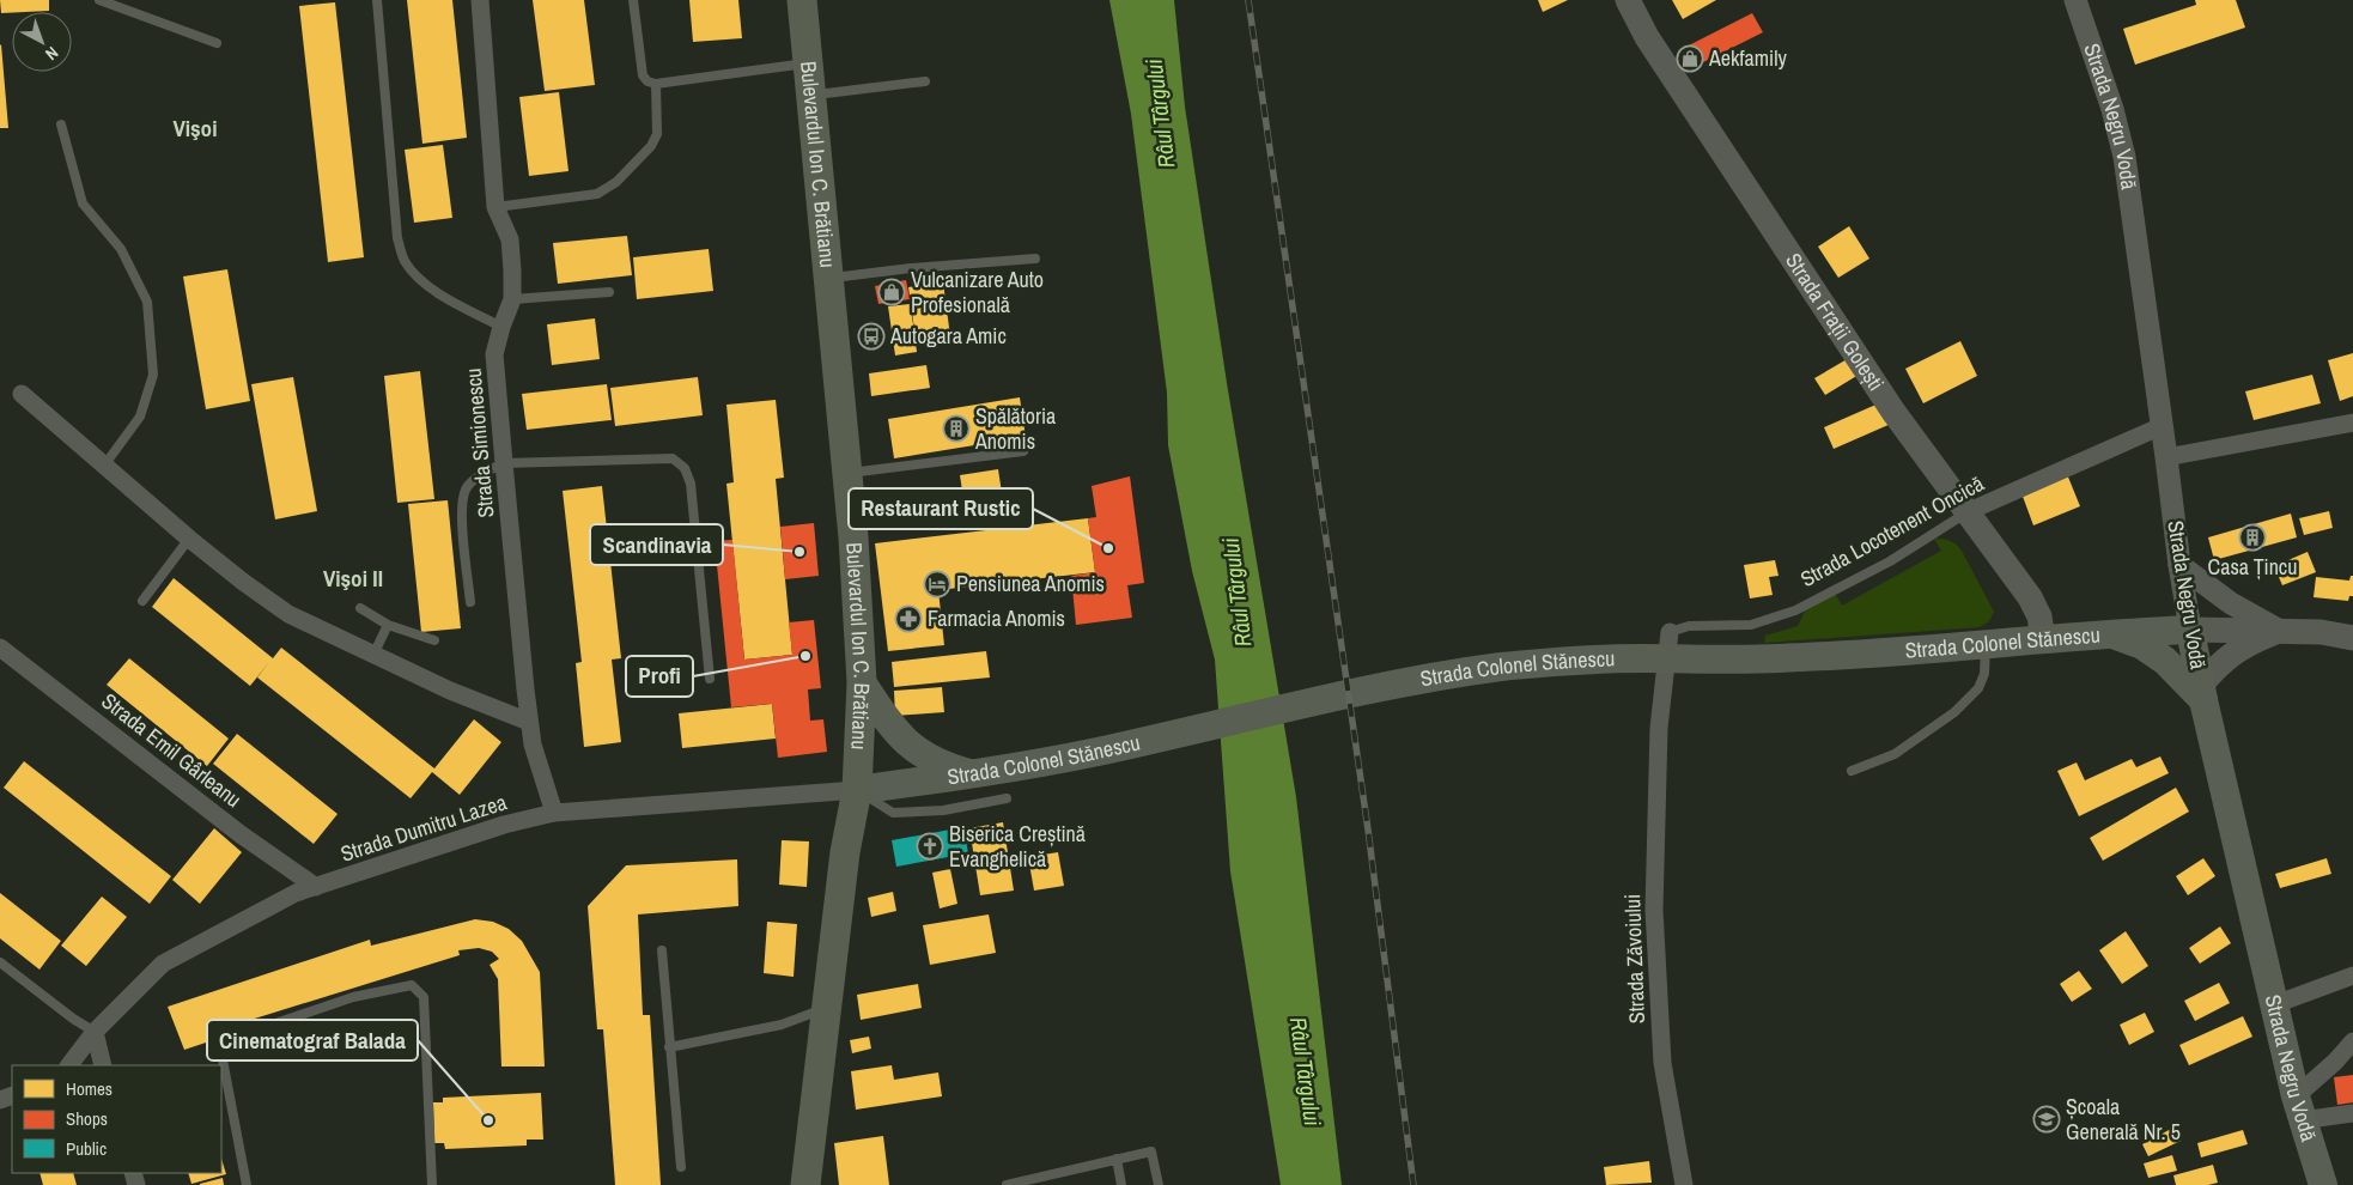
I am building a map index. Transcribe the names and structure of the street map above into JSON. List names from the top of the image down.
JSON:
{
  "streets": {
    "highway": ["Bulevardul Ion C. Brătianu"],
    "main road": ["Strada Negru Vodă", "Strada Frații Golești", "Strada Colonel Stănescu"],
    "street": [
      "Strada Simionescu",
      "Strada Locotenent Oncică",
      "Strada Emil Gârleanu",
      "Strada Dumitru Lazea",
      "Strada Zăvoiului"
    ]
  },
  "crossings": [
    ["Strada Negru Vodă", "Strada Locotenent Oncică"],
    ["Strada Negru Vodă", "Strada Colonel Stănescu"],
    ["Bulevardul Ion C. Brătianu", "Strada Colonel Stănescu"],
    ["Bulevardul Ion C. Brătianu", "Strada Dumitru Lazea"],
    ["Strada Frații Golești", "Strada Locotenent Oncică"],
    ["Strada Frații Golești", "Strada Colonel Stănescu"],
    ["Strada Simionescu", "Strada Dumitru Lazea"],
    ["Strada Locotenent Oncică", "Strada Zăvoiului"],
    ["Strada Colonel Stănescu", "Strada Dumitru Lazea"],
    ["Strada Emil Gârleanu", "Strada Dumitru Lazea"]
  ],
  "districts": ["Vişoi", "Vişoi II"],
  "water": ["Râul Târgului"],
  "places": {
    "shop": ["Aekfamily", "Vulcanizare Auto Profesională"],
    "bus stop": ["Autogara Amic"],
    "building": ["Spălătoria Anomis", "Casa Țincu"],
    "other": [
      "Restaurant Rustic",
      "Scandinavia",
      "Profi",
      "Cinematograf Balada"
    ],
    "hotel": ["Pensiunea Anomis"],
    "pharmacy": ["Farmacia Anomis"],
    "church": ["Biserica Creștină Evanghelică"],
    "school or university": ["Școala Generală Nr. 5"]
  },
  "legend": ["Homes", "Shops", "Public"],
  "north": "bottom right"
}
